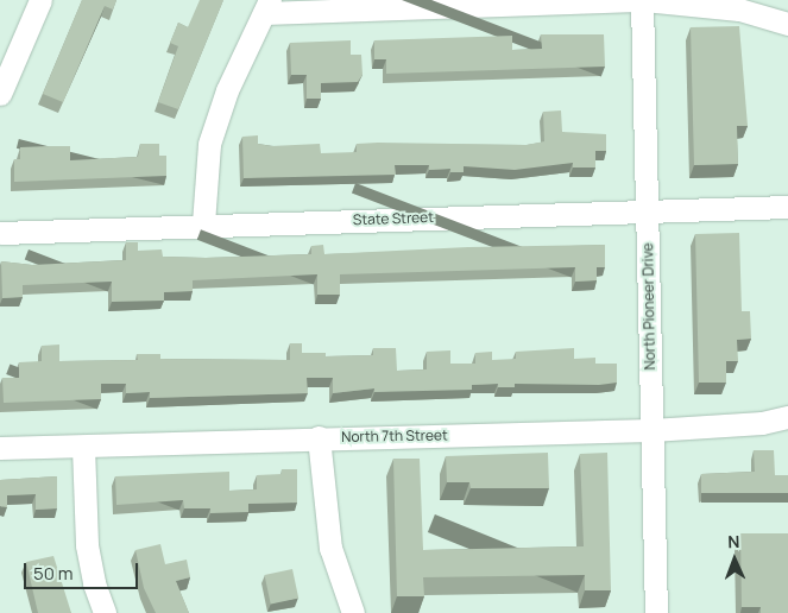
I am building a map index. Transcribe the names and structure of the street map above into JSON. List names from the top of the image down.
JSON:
{
  "streets": {
    "street": ["State Street", "North Pioneer Drive", "North 7th Street"]
  },
  "crossings": [
    ["State Street", "North Pioneer Drive"],
    ["North Pioneer Drive", "North 7th Street"]
  ],
  "scale_bar": "50 m",
  "north": "top"
}
